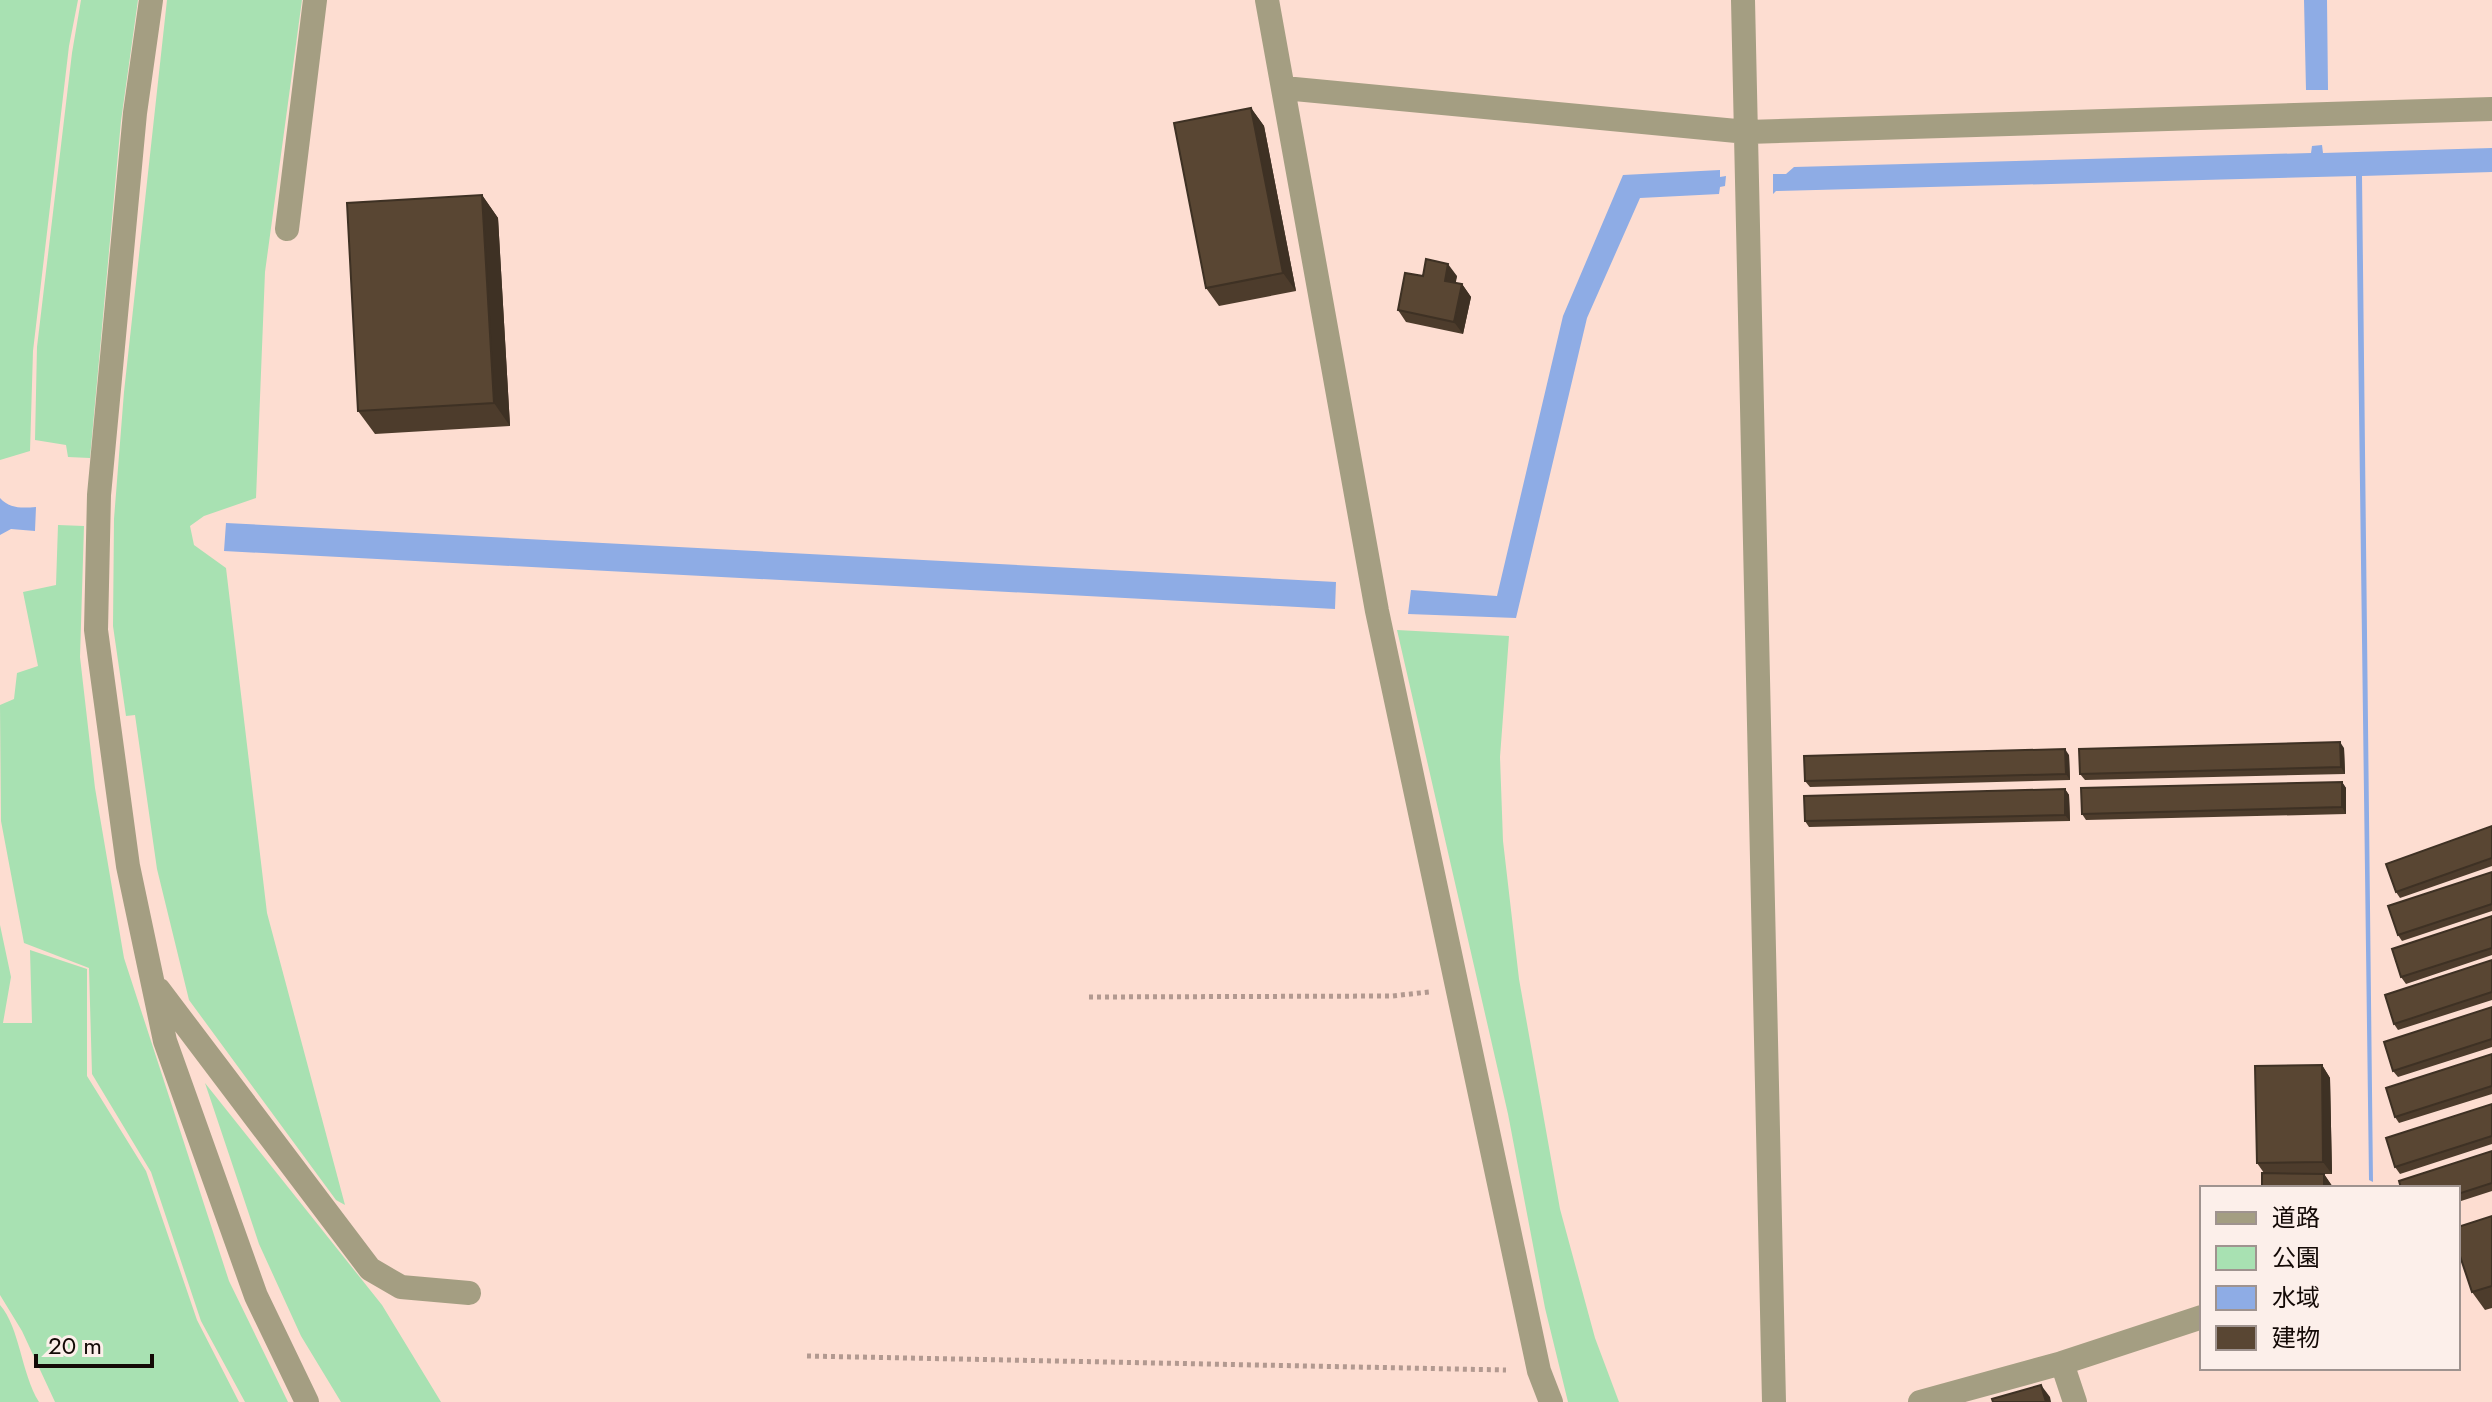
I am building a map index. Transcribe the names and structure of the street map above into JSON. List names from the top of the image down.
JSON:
{
  "legend": [
    "道路",
    "公園",
    "水域",
    "建物"
  ],
  "scale_bar": "20 m"
}
